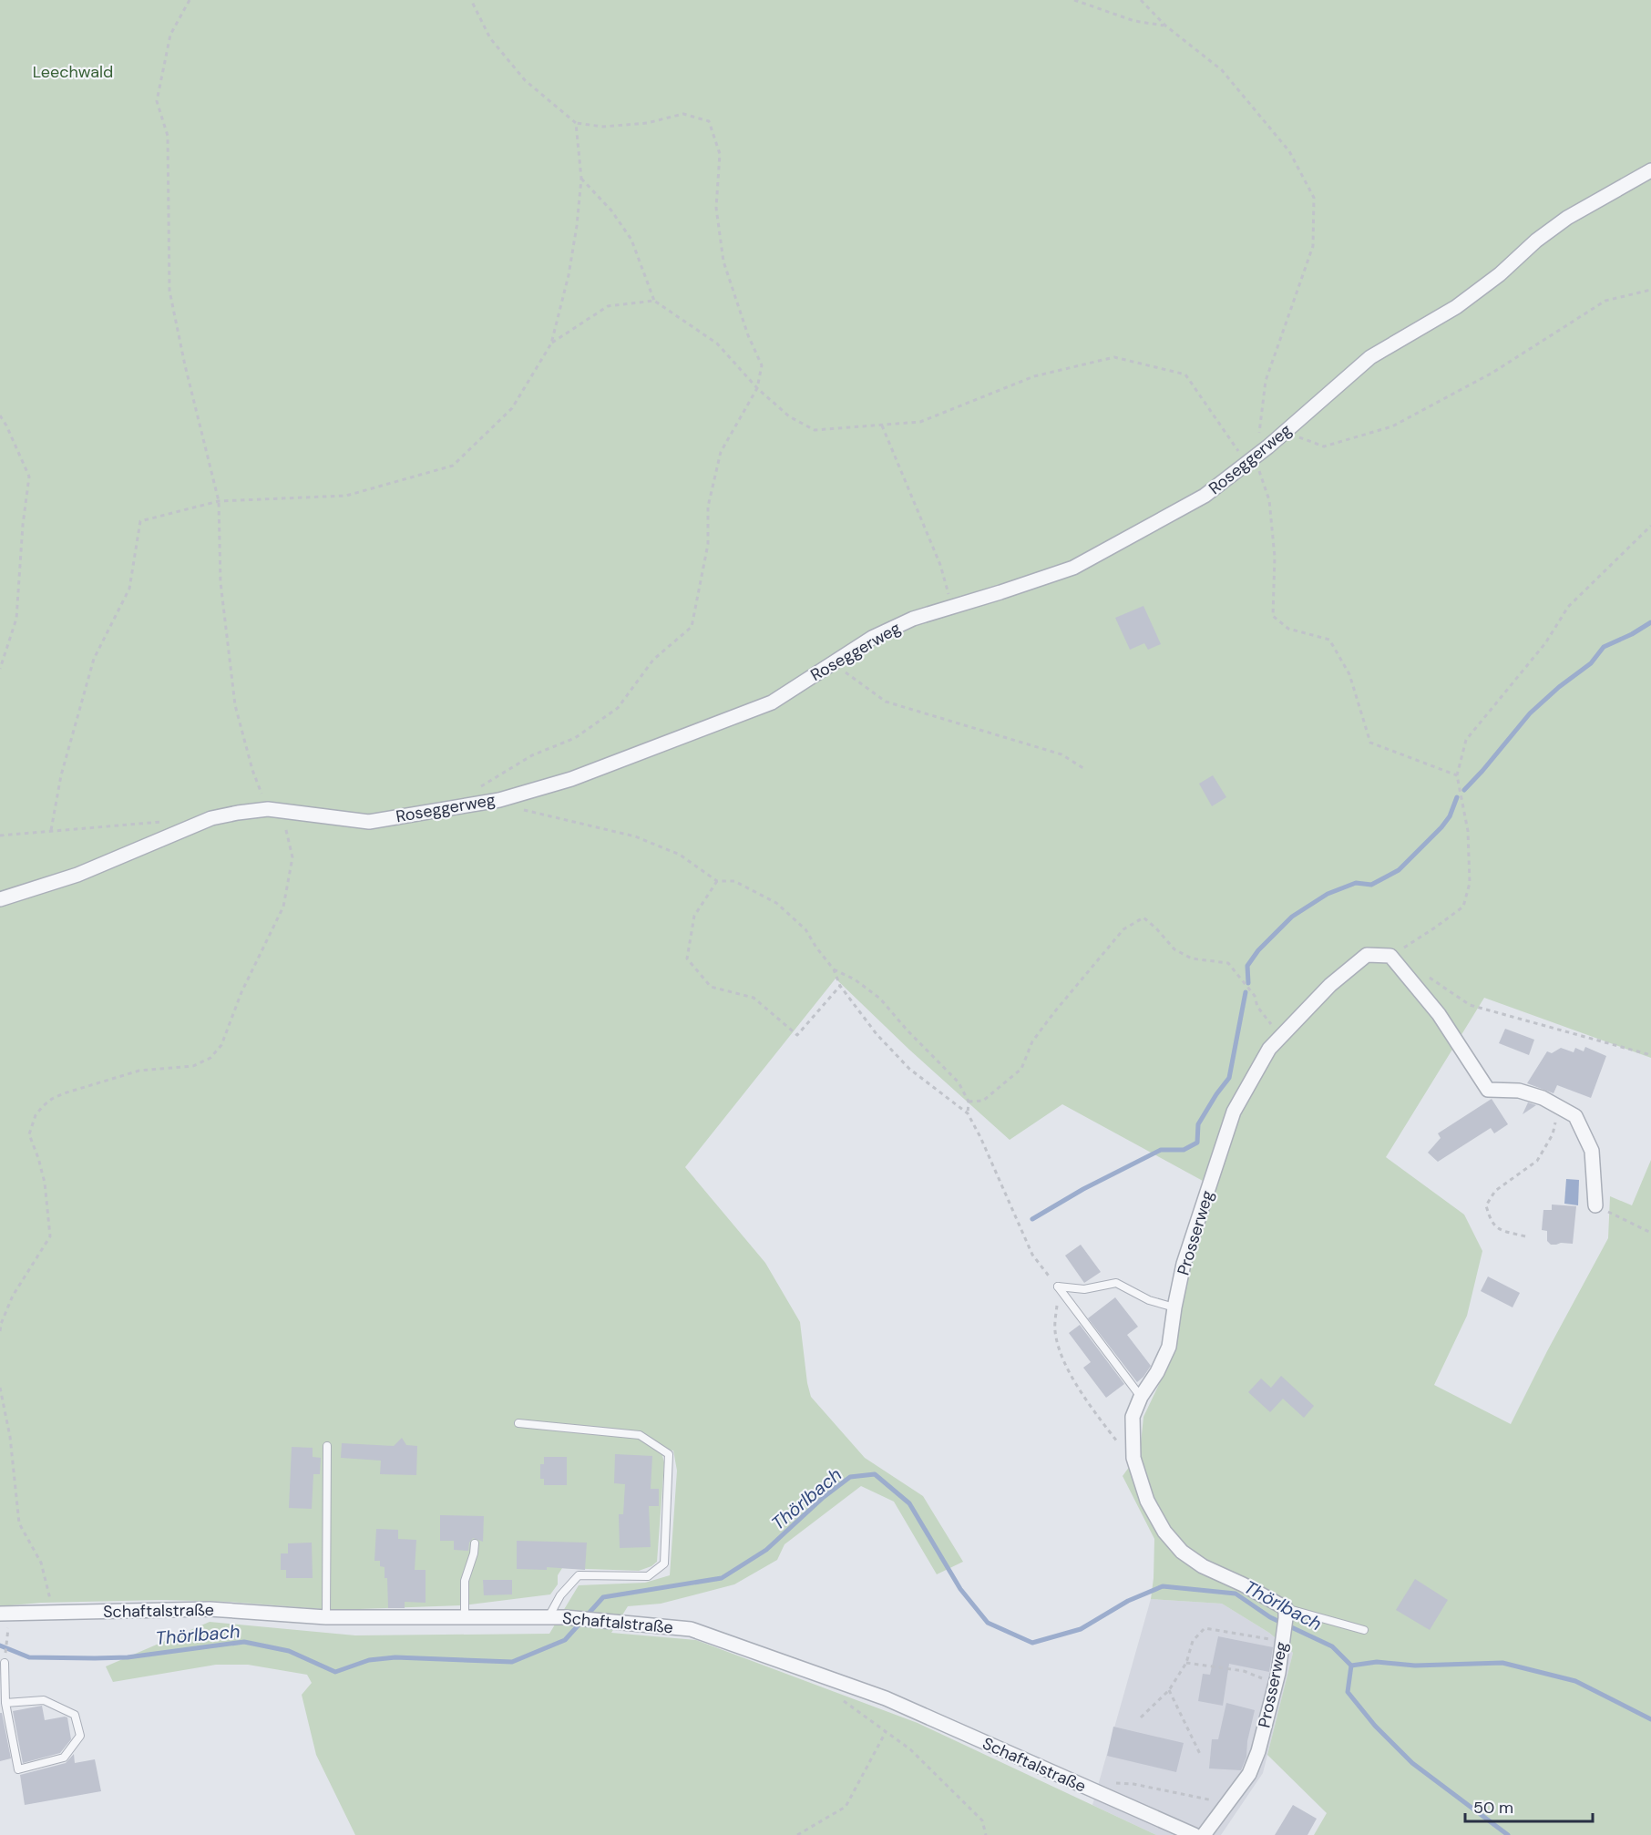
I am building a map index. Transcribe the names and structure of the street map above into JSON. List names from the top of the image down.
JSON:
{
  "streets": {
    "street": ["Roseggerweg", "Prosserweg", "Schaftalstraße"]
  },
  "water": ["Thörlbach"],
  "parks": ["Leechwald"],
  "scale_bar": "50 m"
}
